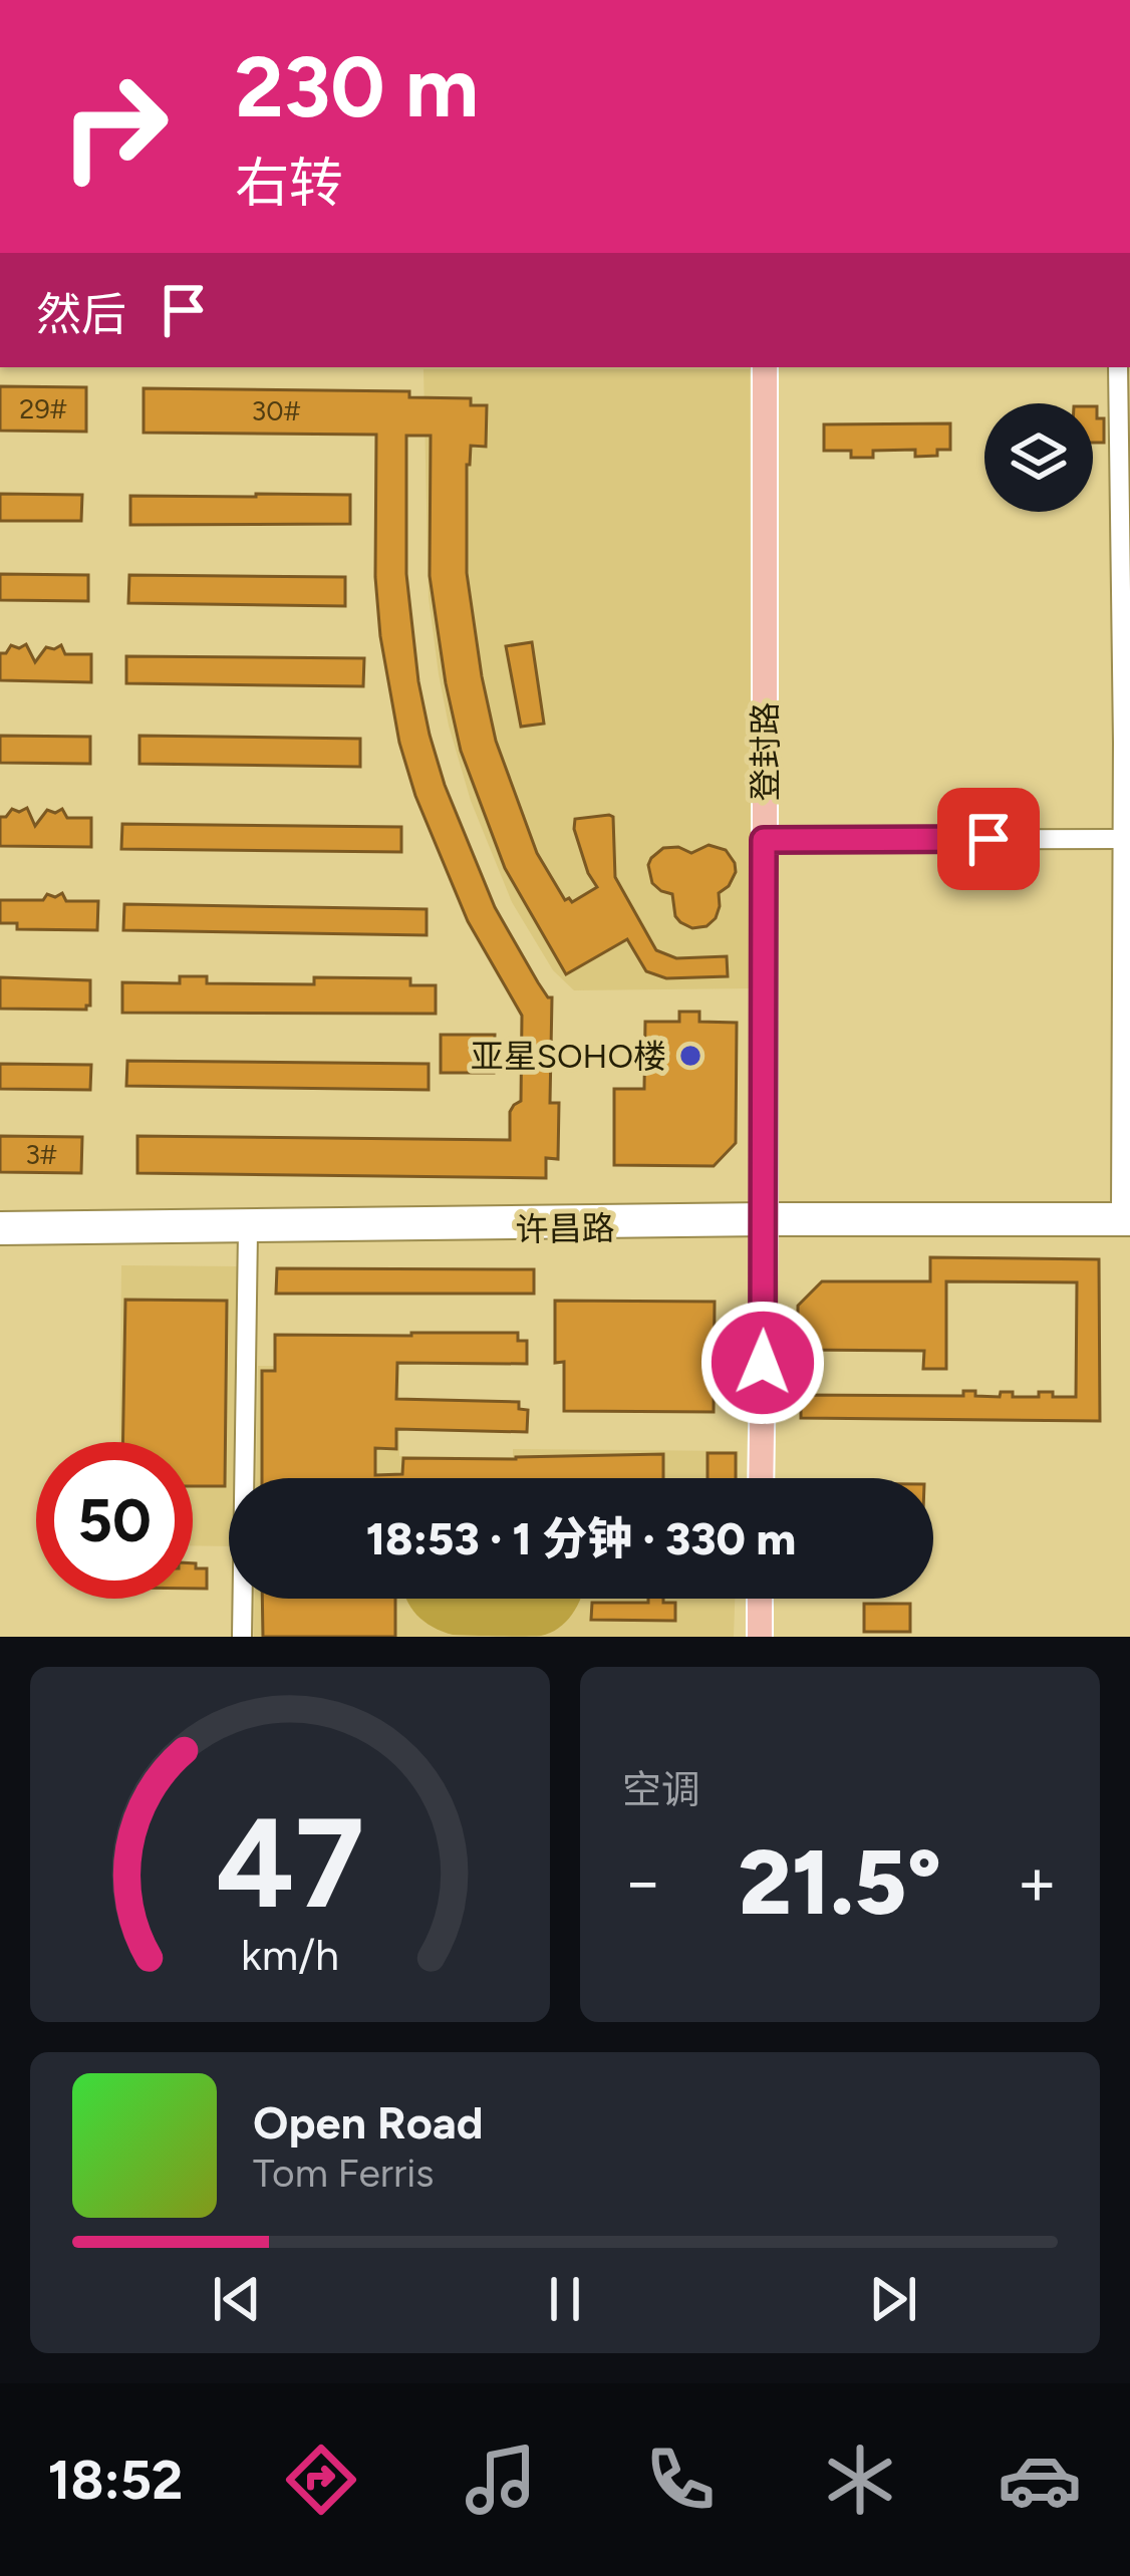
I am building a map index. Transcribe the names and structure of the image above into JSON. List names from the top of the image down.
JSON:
{
  "streets": {
    "main road": ["登封路"],
    "street": ["许昌路"]
  },
  "crossings": [
    ["登封路", "许昌路"]
  ],
  "places": ["亚星SOHO楼"],
  "house_numbers": ["29#", "30#", "3#"],
  "page": {
    "turn": ["230 m", "右转"],
    "then": "然后",
    "limit": "50",
    "trip": "18:53 · 1 分钟 · 330 m",
    "tile": "空调",
    "heat": ["−", "21.5°", "+"],
    "song": ["Open Road", "Tom Ferris"],
    "tabs": "18:52",
    "gauge": ["47", "km/h"]
  }
}
